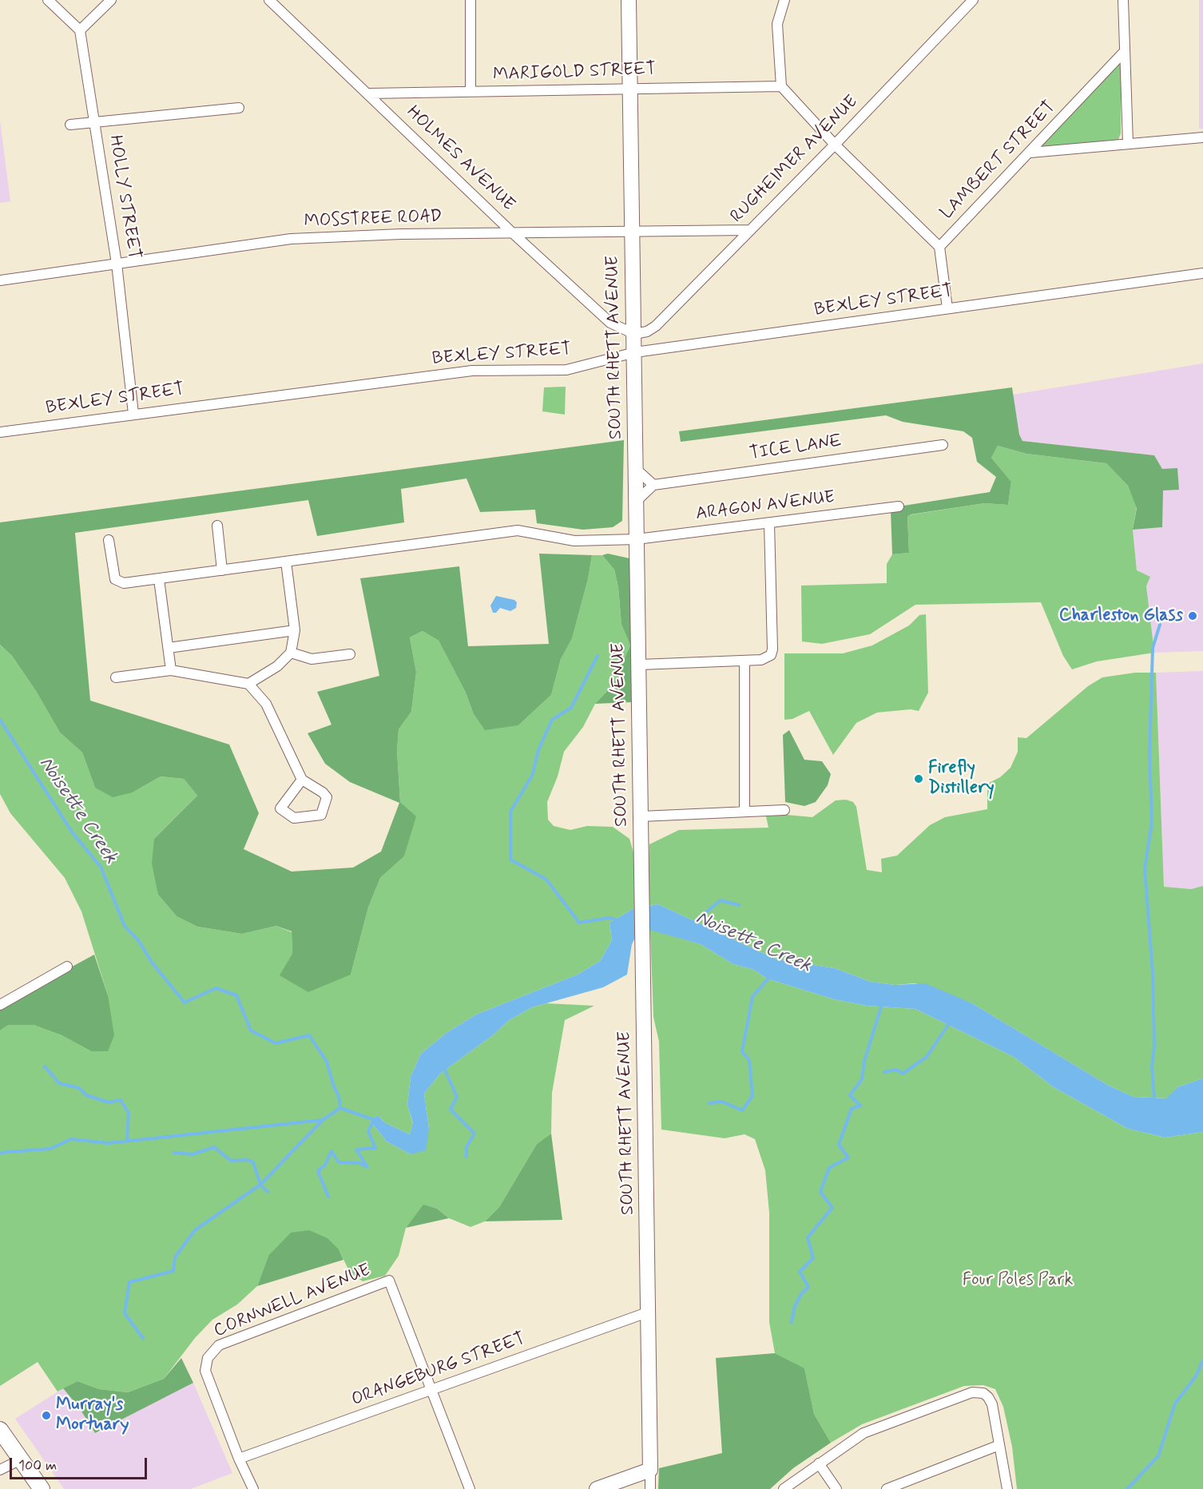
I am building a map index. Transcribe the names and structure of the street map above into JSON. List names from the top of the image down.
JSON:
{
  "streets": {
    "street": [
      "MARIGOLD STREET",
      "HOLMES AVENUE",
      "RUGHEIMER AVENUE",
      "LAMBERT STREET",
      "HOLLY STREET",
      "MOSSTREE ROAD",
      "BEXLEY STREET",
      "SOUTH RHETT AVENUE",
      "TICE LANE",
      "ARAGON AVENUE",
      "CORNWELL AVENUE",
      "ORANGEBURG STREET"
    ]
  },
  "crossings": [
    ["MARIGOLD STREET", "HOLMES AVENUE"],
    ["MARIGOLD STREET", "SOUTH RHETT AVENUE"],
    ["HOLMES AVENUE", "RUGHEIMER AVENUE"],
    ["HOLMES AVENUE", "MOSSTREE ROAD"],
    ["HOLMES AVENUE", "SOUTH RHETT AVENUE"],
    ["RUGHEIMER AVENUE", "MOSSTREE ROAD"],
    ["RUGHEIMER AVENUE", "SOUTH RHETT AVENUE"],
    ["LAMBERT STREET", "BEXLEY STREET"],
    ["HOLLY STREET", "MOSSTREE ROAD"],
    ["HOLLY STREET", "BEXLEY STREET"],
    ["MOSSTREE ROAD", "SOUTH RHETT AVENUE"],
    ["BEXLEY STREET", "SOUTH RHETT AVENUE"],
    ["SOUTH RHETT AVENUE", "ARAGON AVENUE"],
    ["SOUTH RHETT AVENUE", "ORANGEBURG STREET"],
    ["CORNWELL AVENUE", "ORANGEBURG STREET"]
  ],
  "water": ["Noisette Creek"],
  "parks": ["Four Poles Park"],
  "places": ["Charleston Glass", "Firefly Distillery", "Murray's Mortuary"],
  "scale_bar": "100 m"
}
